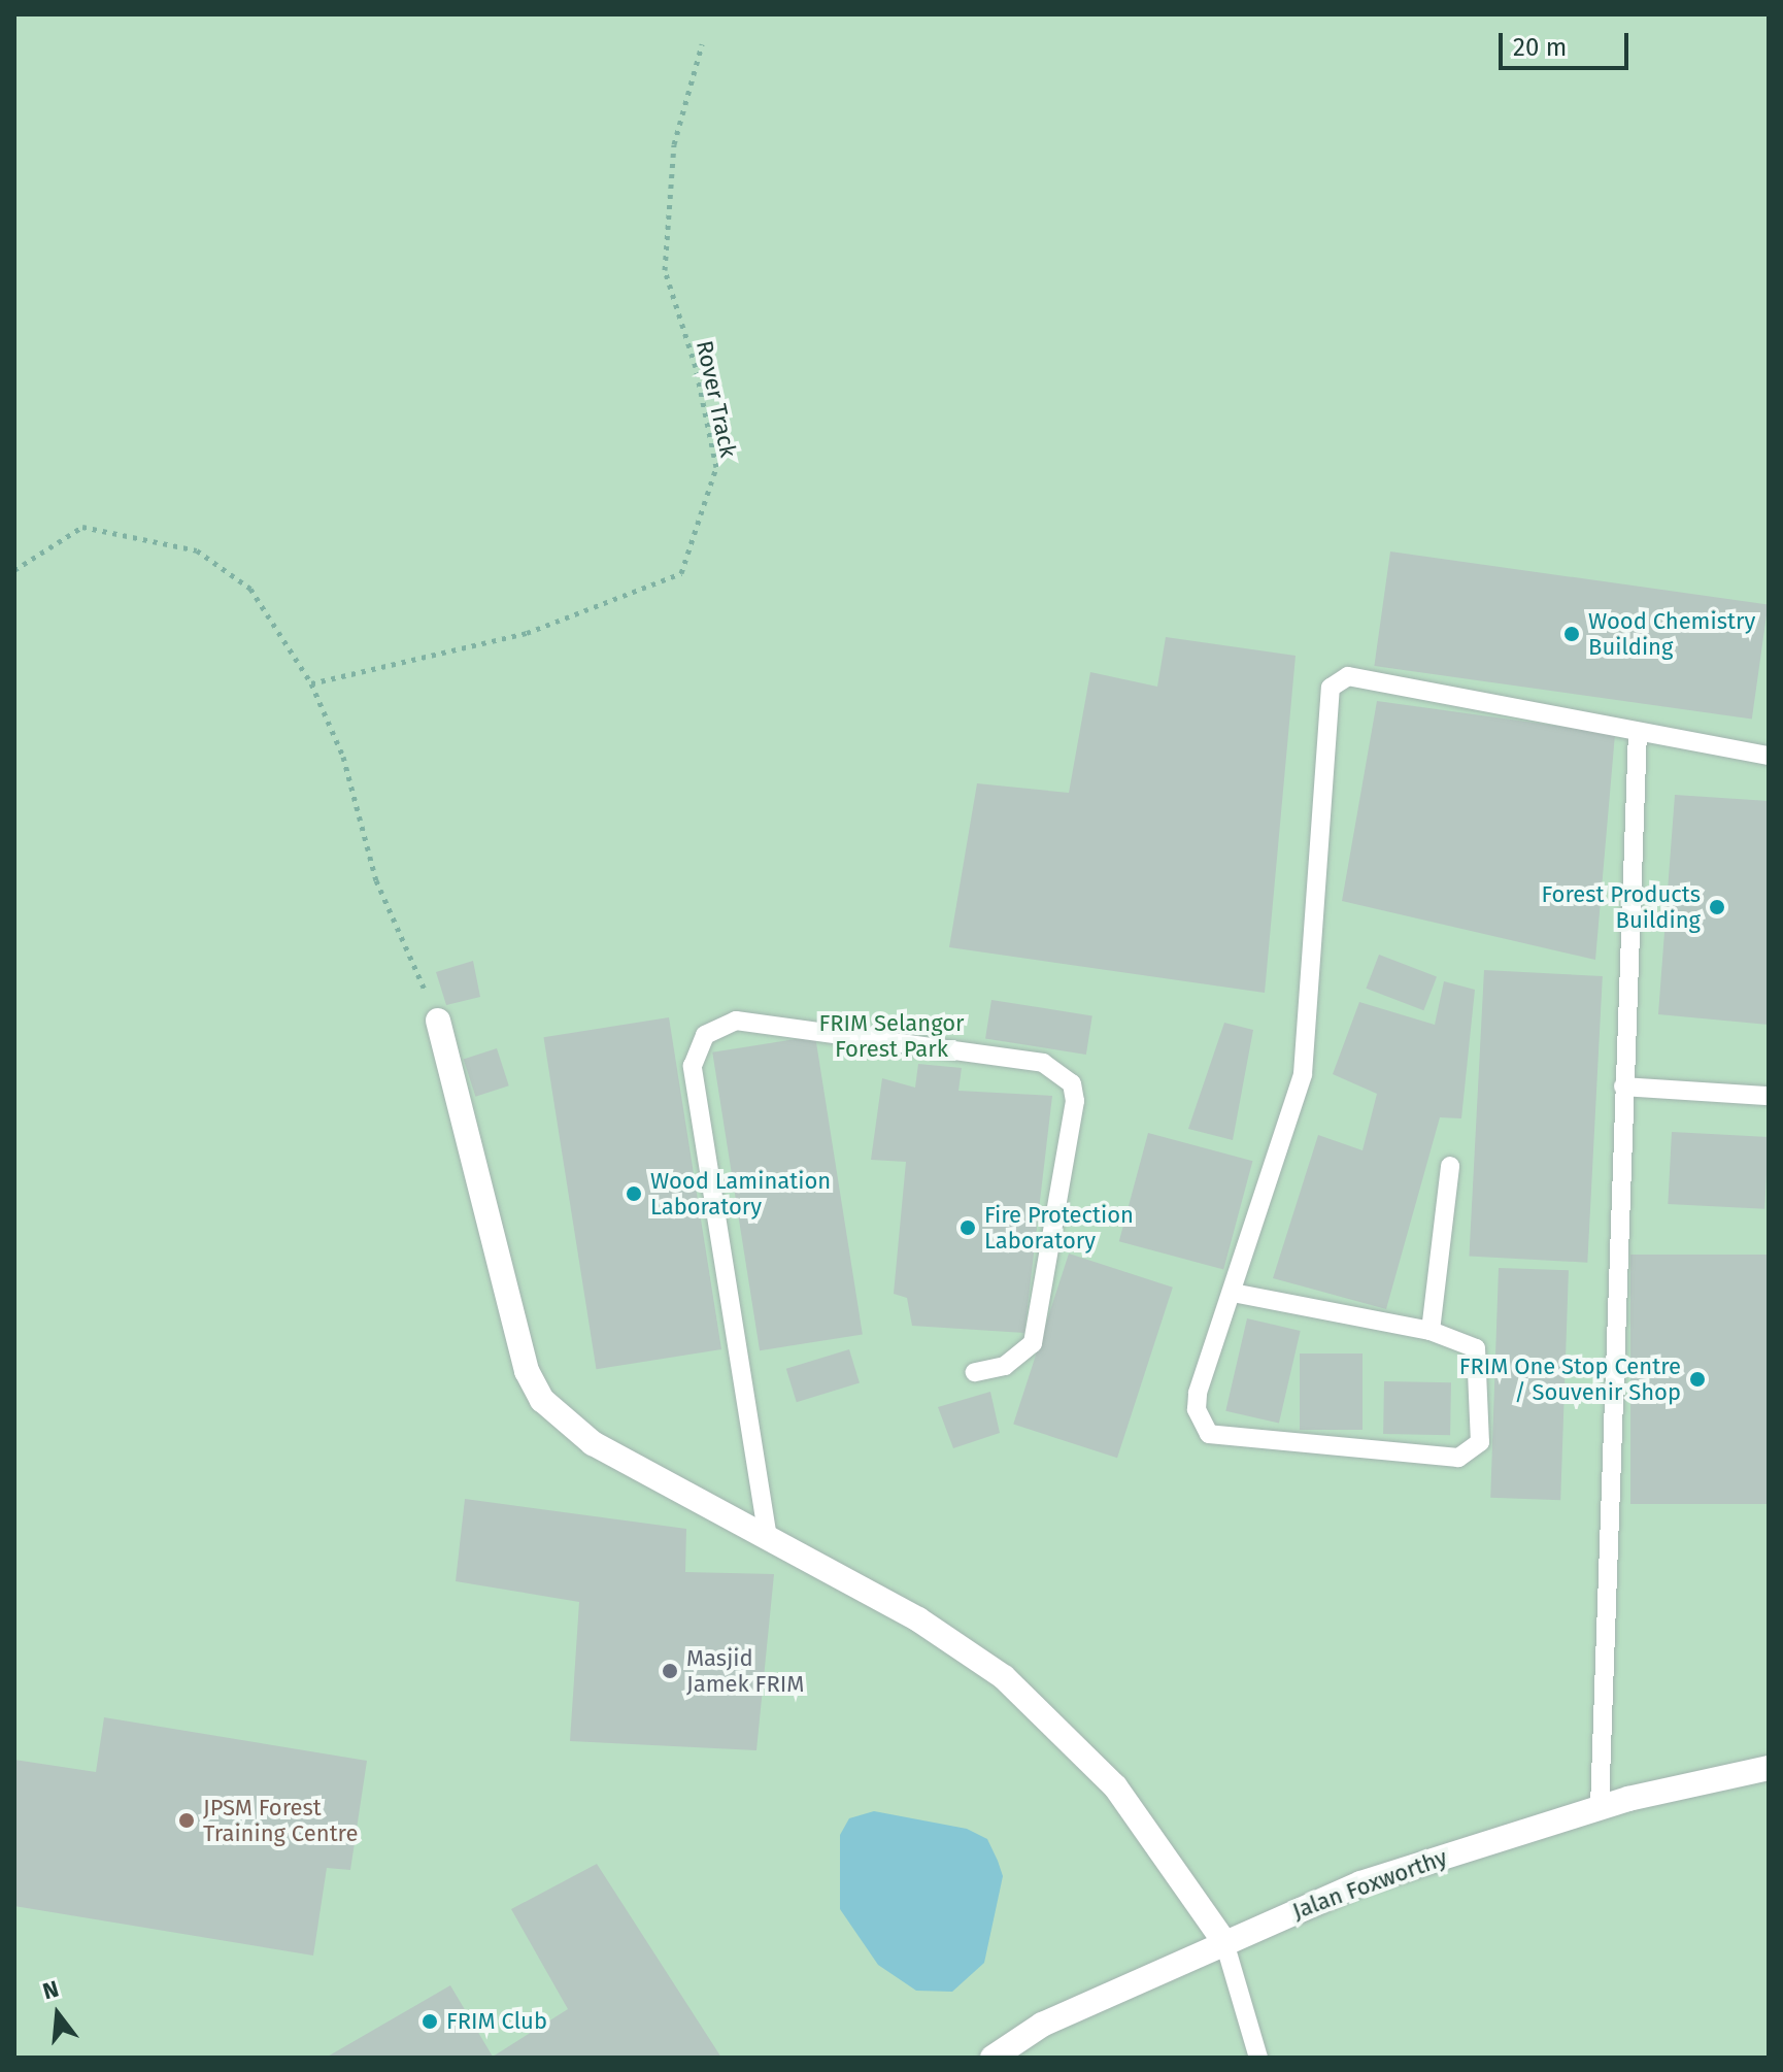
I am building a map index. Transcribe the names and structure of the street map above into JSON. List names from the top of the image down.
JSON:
{
  "streets": {
    "street": ["Jalan Foxworthy"],
    "path": ["Rover Track"]
  },
  "parks": ["FRIM Selangor Forest Park"],
  "places": [
    "Wood Chemistry Building",
    "Forest Products Building",
    "Wood Lamination Laboratory",
    "Fire Protection Laboratory",
    "FRIM One Stop Centre / Souvenir Shop",
    "Masjid Jamek FRIM",
    "JPSM Forest Training Centre",
    "FRIM Club"
  ],
  "scale_bar": "20 m",
  "north": "top"
}
